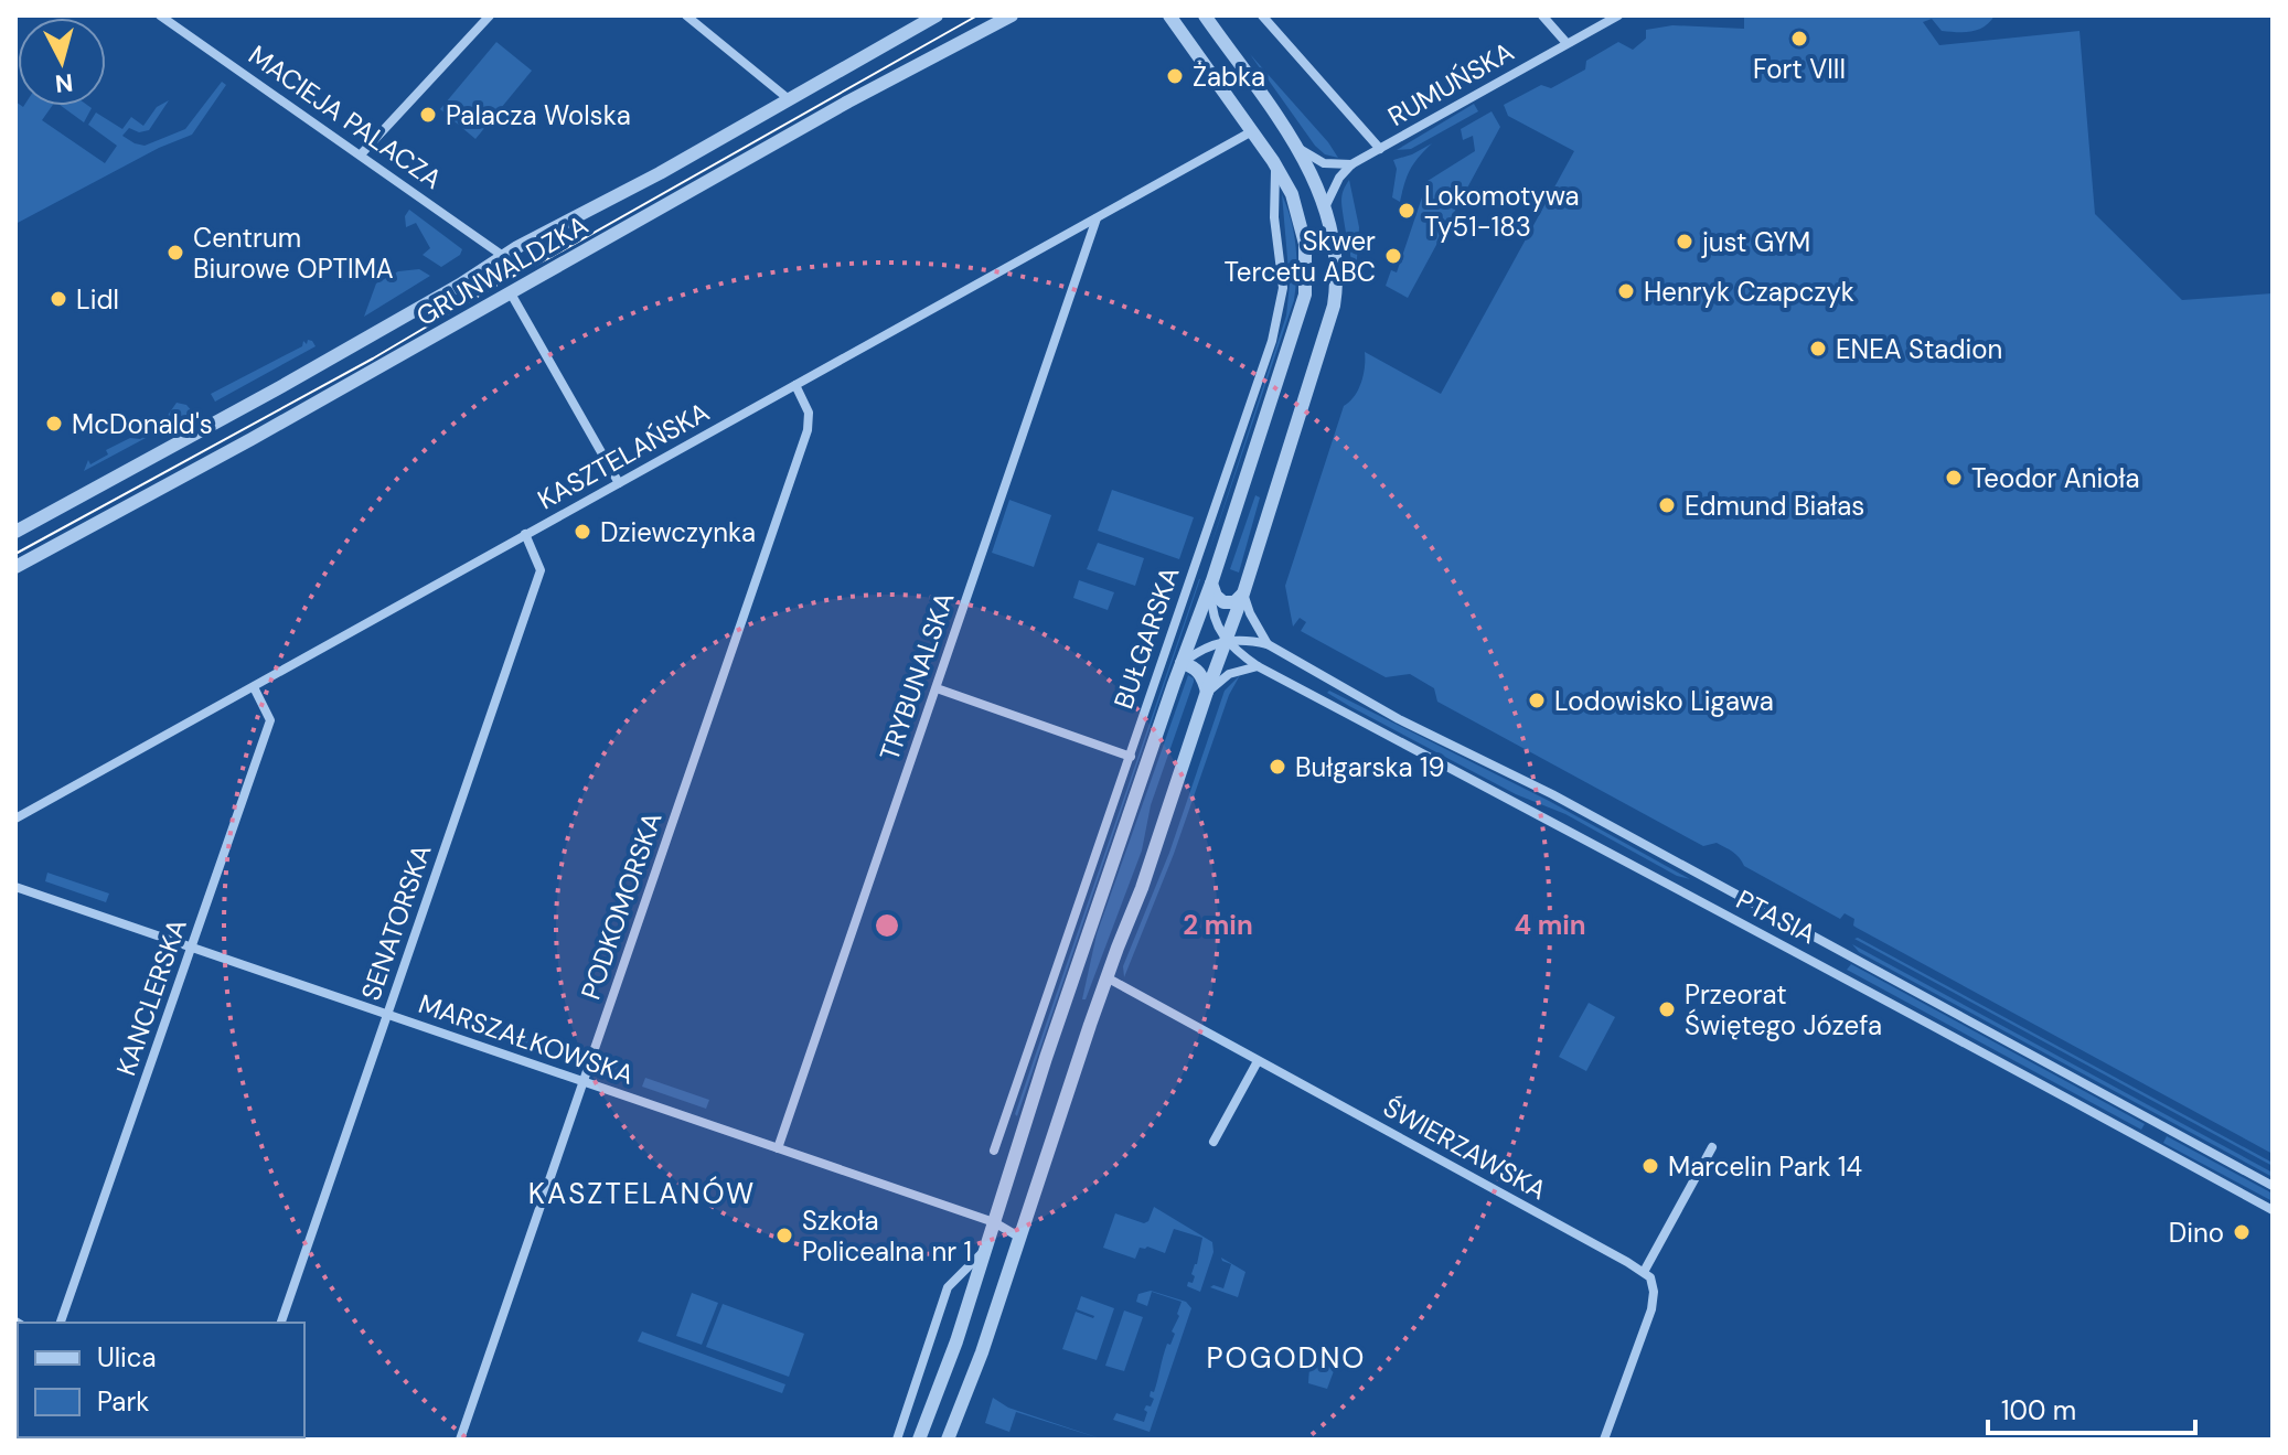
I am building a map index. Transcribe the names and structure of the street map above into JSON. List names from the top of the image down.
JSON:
{
  "streets": {
    "street": [
      "RUMUŃSKA",
      "MACIEJA PALACZA",
      "GRUNWALDZKA",
      "KASZTELAŃSKA",
      "BUŁGARSKA",
      "TRYBUNALSKA",
      "PODKOMORSKA",
      "PTASIA",
      "SENATORSKA",
      "KANCLERSKA",
      "MARSZAŁKOWSKA",
      "ŚWIERZAWSKA"
    ]
  },
  "crossings": [
    ["MACIEJA PALACZA", "GRUNWALDZKA"],
    ["KASZTELAŃSKA", "BUŁGARSKA"],
    ["KASZTELAŃSKA", "TRYBUNALSKA"],
    ["KASZTELAŃSKA", "PODKOMORSKA"],
    ["KASZTELAŃSKA", "SENATORSKA"],
    ["KASZTELAŃSKA", "KANCLERSKA"],
    ["BUŁGARSKA", "MARSZAŁKOWSKA"],
    ["TRYBUNALSKA", "MARSZAŁKOWSKA"],
    ["PODKOMORSKA", "MARSZAŁKOWSKA"],
    ["SENATORSKA", "MARSZAŁKOWSKA"],
    ["KANCLERSKA", "MARSZAŁKOWSKA"]
  ],
  "districts": ["KASZTELANÓW", "POGODNO"],
  "places": [
    "Fort VIII",
    "Żabka",
    "Palacza Wolska",
    "Lokomotywa Ty51-183",
    "just GYM",
    "Centrum Biurowe OPTIMA",
    "Skwer Tercetu ABC",
    "Henryk Czapczyk",
    "Lidl",
    "ENEA Stadion",
    "McDonald's",
    "Teodor Anioła",
    "Edmund Białas",
    "Dziewczynka",
    "Lodowisko Ligawa",
    "Bułgarska 19",
    "Przeorat Świętego Józefa",
    "Marcelin Park 14",
    "Dino",
    "Szkoła Policealna nr 1"
  ],
  "legend": ["Ulica", "Park"],
  "scale_bar": "100 m",
  "north": "bottom",
  "rings": ["2 min", "4 min"]
}
